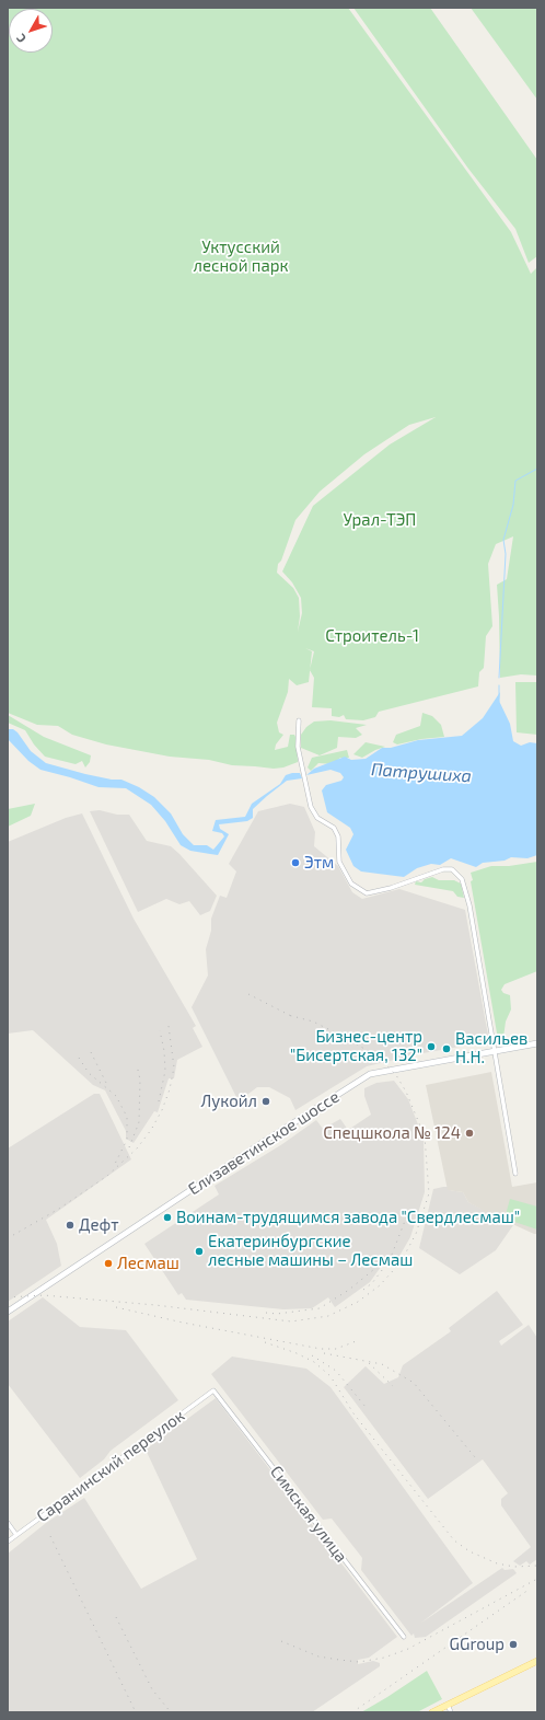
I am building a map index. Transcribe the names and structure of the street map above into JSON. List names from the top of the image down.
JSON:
{
  "streets": {
    "main road": ["Елизаветинское шоссе"],
    "street": ["Саранинский переулок", "Симская улица"]
  },
  "crossings": [
    ["Саранинский переулок", "Симская улица"]
  ],
  "water": ["Патрушиха"],
  "parks": ["Уктусский лесной парк", "Урал-ТЭП", "Строитель-1"],
  "places": [
    "Этм",
    "Бизнес-центр \"Бисертская, 132\"",
    "Васильев Н.Н.",
    "Лукойл",
    "Спецшкола № 124",
    "Воинам-трудящимся завода \"Свердлесмаш\"",
    "Дефт",
    "Екатеринбургские лесные машины – Лесмаш",
    "Лесмаш",
    "GGroup"
  ],
  "north": "bottom left"
}
